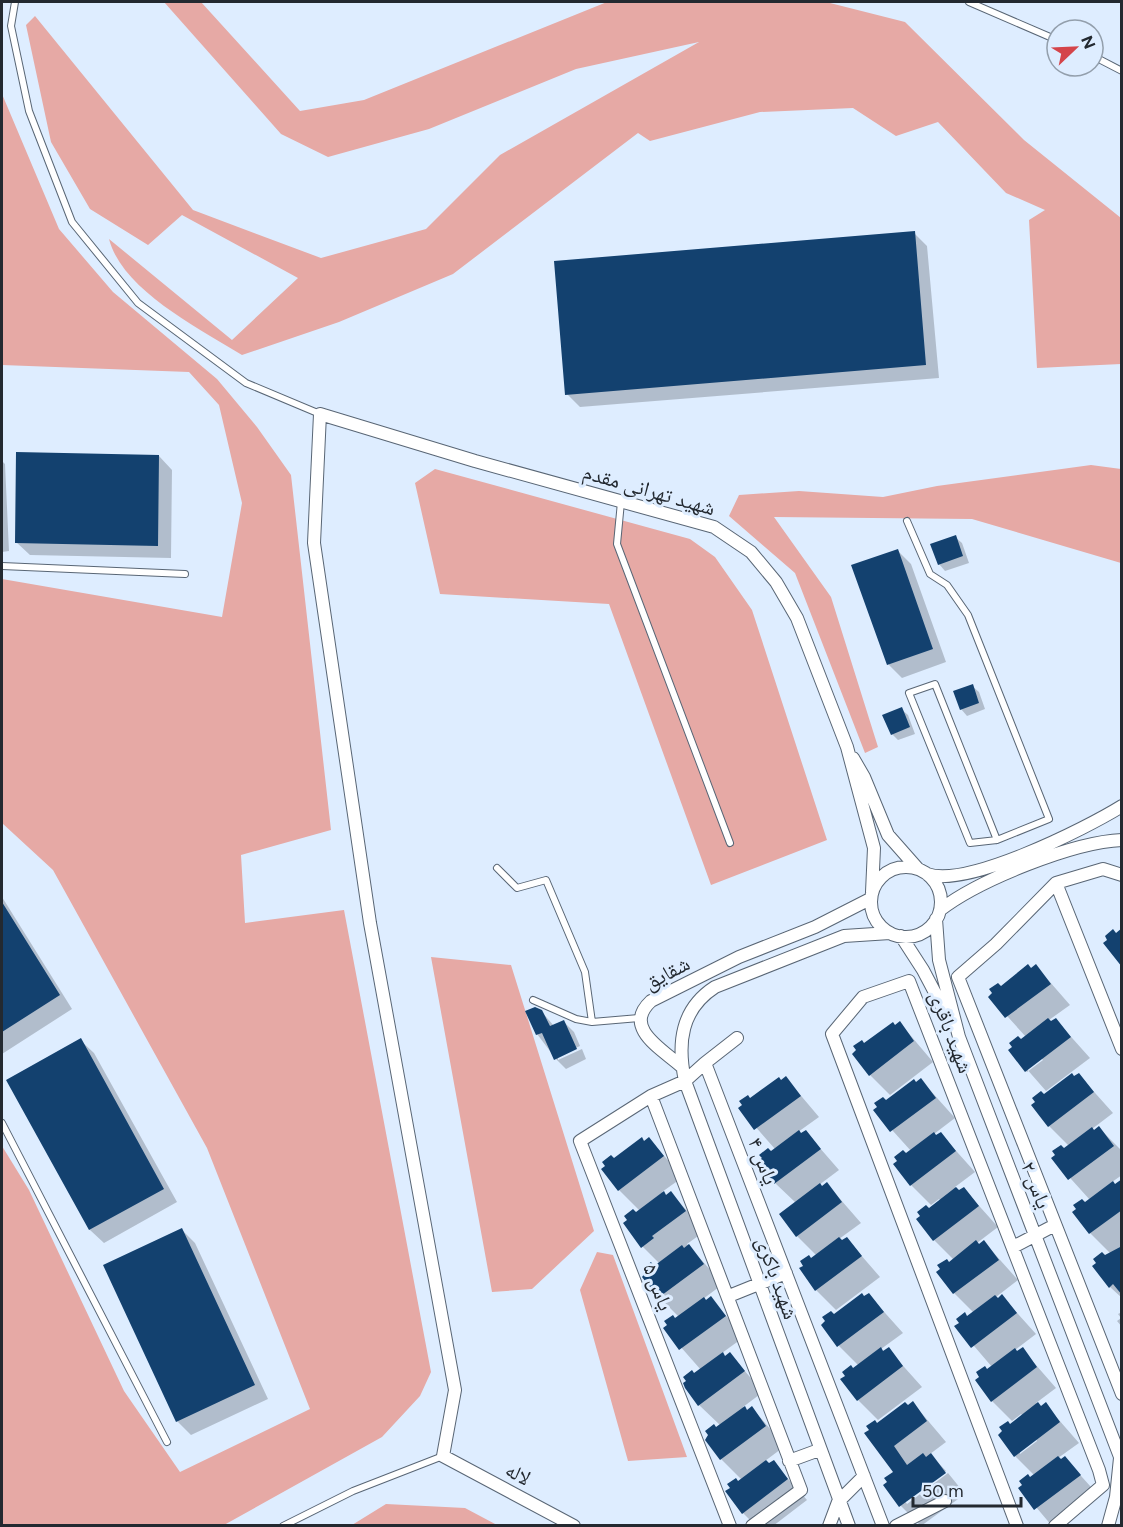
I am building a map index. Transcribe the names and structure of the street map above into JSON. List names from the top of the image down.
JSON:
{
  "streets": {
    "street": [
      "شهید تهرانی مقدم",
      "شقایق",
      "شهید باقری",
      "یاس ۴",
      "یاس ۲",
      "شهید باکری",
      "یاس ۵",
      "لاله"
    ]
  },
  "crossings": [
    ["شهید تهرانی مقدم", "شقایق"],
    ["شهید تهرانی مقدم", "یاس ۲"],
    ["شقایق", "یاس ۲"],
    ["شقایق", "شهید باکری"],
    ["شهید باکری", "یاس ۵"]
  ],
  "scale_bar": "50 m",
  "north": "top right"
}
